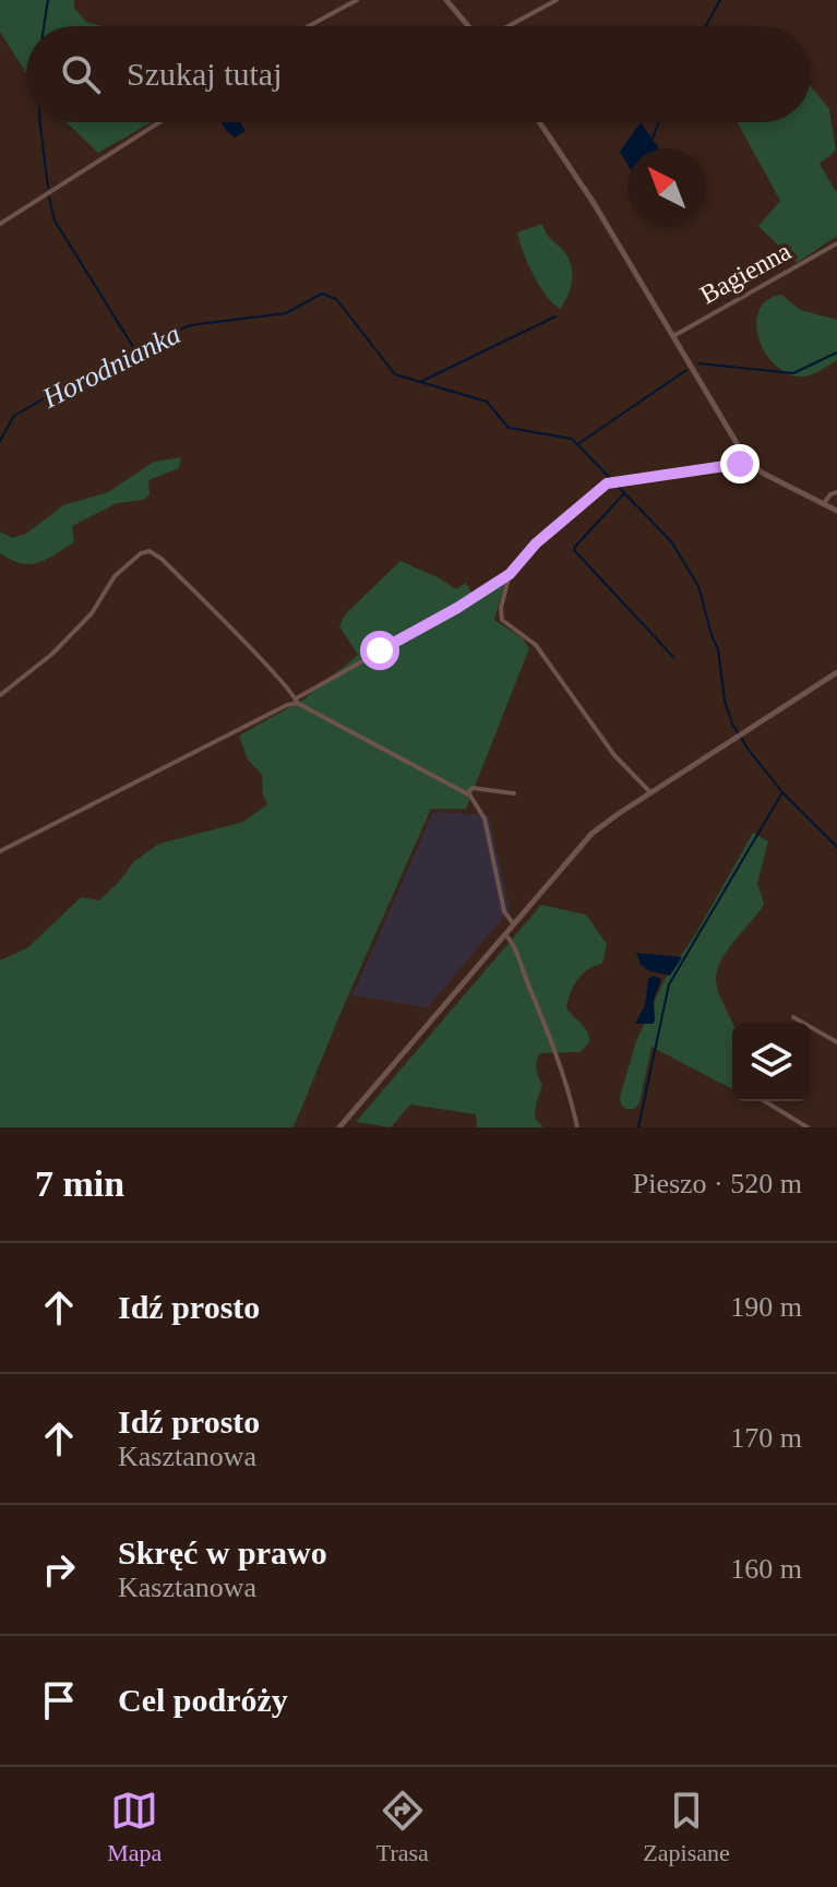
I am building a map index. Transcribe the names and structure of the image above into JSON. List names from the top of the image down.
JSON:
{
  "streets": {
    "street": ["Bagienna"]
  },
  "water": ["Horodnianka"],
  "north": "top left",
  "page": {
    "search": "Szukaj tutaj",
    "heading": ["7 min", "Pieszo · 520 m"],
    "list": [
      ["Idź prosto", "190 m"],
      ["Idź prosto", "Kasztanowa", "170 m"],
      ["Skręć w prawo", "Kasztanowa", "160 m"],
      "Cel podróży"
    ],
    "nav": ["Mapa", "Trasa", "Zapisane"]
  }
}
